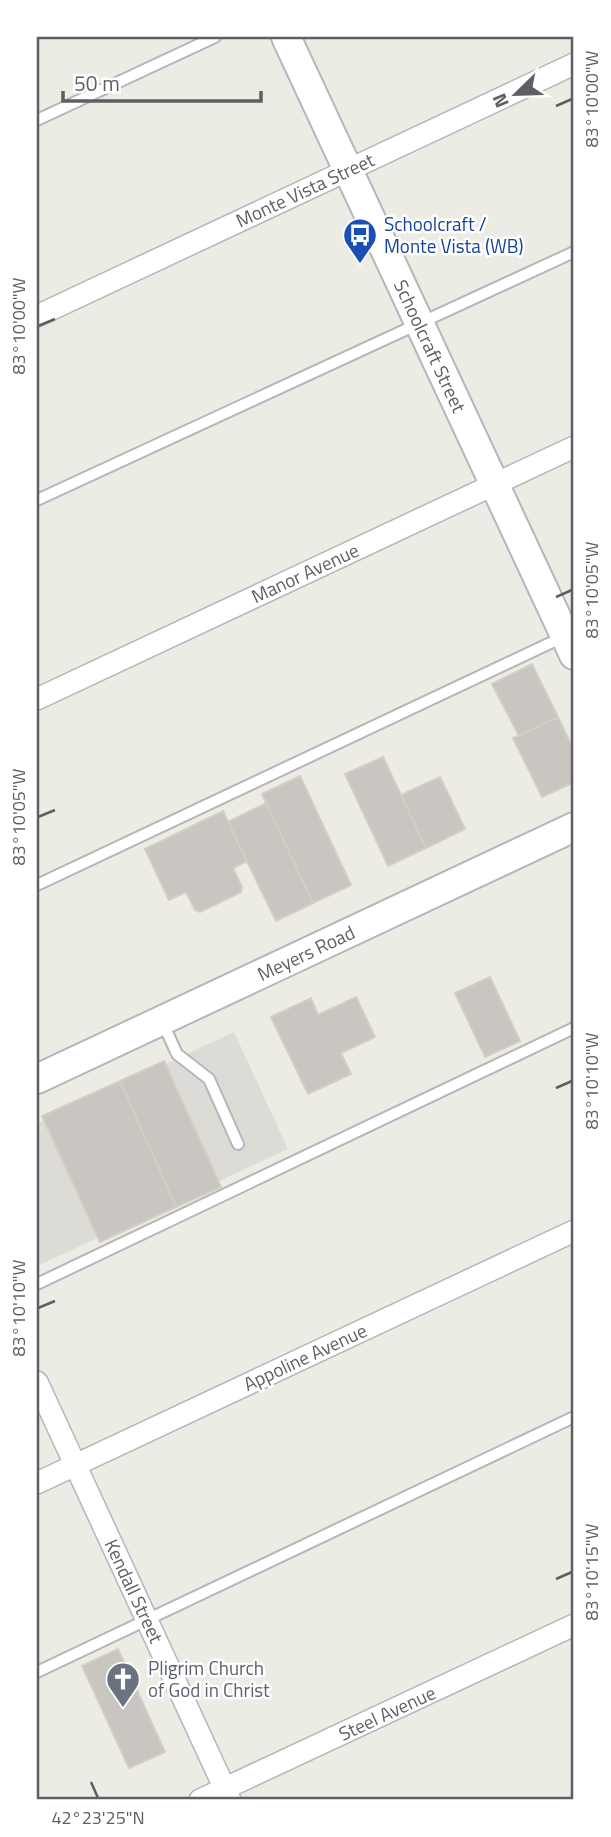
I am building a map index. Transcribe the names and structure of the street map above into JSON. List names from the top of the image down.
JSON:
{
  "streets": {
    "street": [
      "Monte Vista Street",
      "Schoolcraft Street",
      "Manor Avenue",
      "Meyers Road",
      "Appoline Avenue",
      "Kendall Street",
      "Steel Avenue"
    ]
  },
  "crossings": [
    ["Monte Vista Street", "Schoolcraft Street"],
    ["Schoolcraft Street", "Manor Avenue"],
    ["Appoline Avenue", "Kendall Street"],
    ["Kendall Street", "Steel Avenue"]
  ],
  "places": {
    "bus stop": ["Schoolcraft / Monte Vista (WB)"],
    "church": ["Pligrim Church of God in Christ"]
  },
  "scale_bar": "50 m",
  "north": "bottom left",
  "coordinates": [
    "83°10'00\"W",
    "83°10'05\"W",
    "83°10'10\"W",
    "83°10'15\"W",
    "42°23'25\"N"
  ]
}
